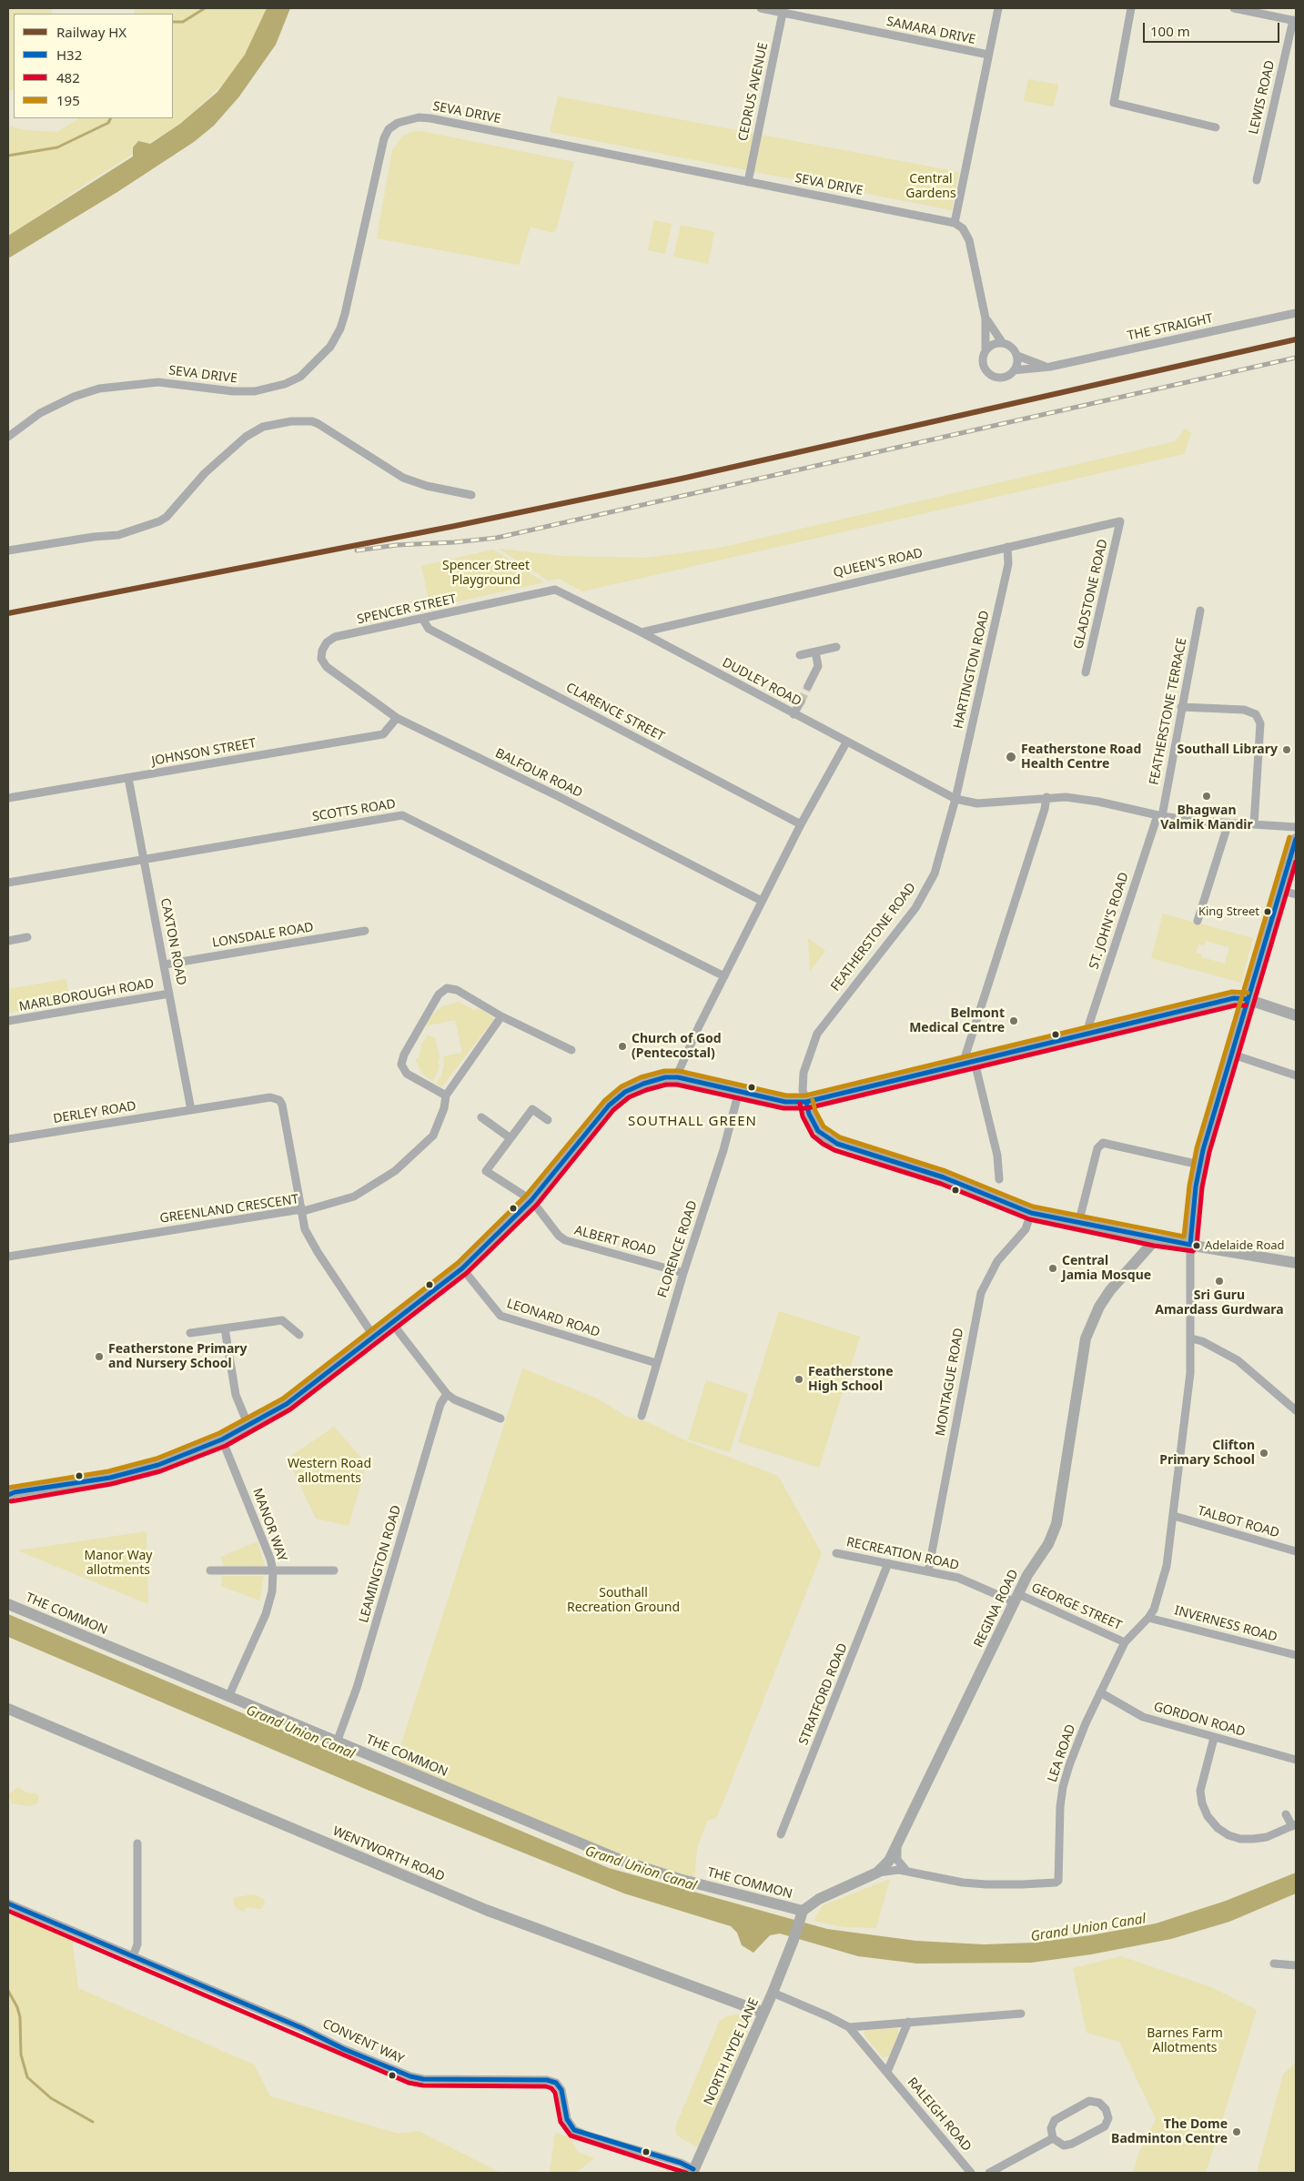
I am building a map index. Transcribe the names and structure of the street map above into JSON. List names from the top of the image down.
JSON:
{
  "streets": {
    "street": [
      "SAMARA DRIVE",
      "CEDRUS AVENUE",
      "LEWIS ROAD",
      "SEVA DRIVE",
      "THE STRAIGHT",
      "QUEEN'S ROAD",
      "GLADSTONE ROAD",
      "SPENCER STREET",
      "HARTINGTON ROAD",
      "DUDLEY ROAD",
      "FEATHERSTONE TERRACE",
      "CLARENCE STREET",
      "JOHNSON STREET",
      "BALFOUR ROAD",
      "SCOTTS ROAD",
      "ST. JOHN'S ROAD",
      "LONSDALE ROAD",
      "FEATHERSTONE ROAD",
      "CAXTON ROAD",
      "MARLBOROUGH ROAD",
      "DERLEY ROAD",
      "GREENLAND CRESCENT",
      "ALBERT ROAD",
      "FLORENCE ROAD",
      "LEONARD ROAD",
      "MONTAGUE ROAD",
      "TALBOT ROAD",
      "MANOR WAY",
      "RECREATION ROAD",
      "LEAMINGTON ROAD",
      "GEORGE STREET",
      "REGINA ROAD",
      "THE COMMON",
      "INVERNESS ROAD",
      "STRATFORD ROAD",
      "GORDON ROAD",
      "LEA ROAD",
      "WENTWORTH ROAD",
      "CONVENT WAY",
      "NORTH HYDE LANE",
      "RALEIGH ROAD"
    ]
  },
  "crossings": [
    ["SAMARA DRIVE", "CEDRUS AVENUE"],
    ["CEDRUS AVENUE", "SEVA DRIVE"],
    ["QUEEN'S ROAD", "GLADSTONE ROAD"],
    ["QUEEN'S ROAD", "HARTINGTON ROAD"],
    ["QUEEN'S ROAD", "DUDLEY ROAD"],
    ["SPENCER STREET", "DUDLEY ROAD"],
    ["SPENCER STREET", "CLARENCE STREET"],
    ["SPENCER STREET", "BALFOUR ROAD"],
    ["HARTINGTON ROAD", "DUDLEY ROAD"],
    ["HARTINGTON ROAD", "FEATHERSTONE ROAD"],
    ["DUDLEY ROAD", "FEATHERSTONE ROAD"],
    ["FEATHERSTONE TERRACE", "ST. JOHN'S ROAD"],
    ["JOHNSON STREET", "BALFOUR ROAD"],
    ["JOHNSON STREET", "CAXTON ROAD"],
    ["SCOTTS ROAD", "CAXTON ROAD"],
    ["LONSDALE ROAD", "CAXTON ROAD"],
    ["CAXTON ROAD", "MARLBOROUGH ROAD"],
    ["CAXTON ROAD", "DERLEY ROAD"],
    ["DERLEY ROAD", "GREENLAND CRESCENT"],
    ["ALBERT ROAD", "FLORENCE ROAD"],
    ["FLORENCE ROAD", "LEONARD ROAD"],
    ["MONTAGUE ROAD", "RECREATION ROAD"],
    ["MANOR WAY", "THE COMMON"],
    ["RECREATION ROAD", "GEORGE STREET"],
    ["RECREATION ROAD", "REGINA ROAD"],
    ["RECREATION ROAD", "STRATFORD ROAD"],
    ["LEAMINGTON ROAD", "THE COMMON"],
    ["GEORGE STREET", "REGINA ROAD"],
    ["GEORGE STREET", "LEA ROAD"],
    ["REGINA ROAD", "THE COMMON"],
    ["REGINA ROAD", "NORTH HYDE LANE"],
    ["THE COMMON", "NORTH HYDE LANE"],
    ["GORDON ROAD", "LEA ROAD"],
    ["WENTWORTH ROAD", "NORTH HYDE LANE"],
    ["CONVENT WAY", "NORTH HYDE LANE"],
    ["NORTH HYDE LANE", "RALEIGH ROAD"]
  ],
  "districts": ["SOUTHALL GREEN"],
  "water": ["Grand Union Canal"],
  "parks": [
    "Central Gardens",
    "Spencer Street Playground",
    "Western Road allotments",
    "Manor Way allotments",
    "Southall Recreation Ground",
    "Barnes Farm Allotments"
  ],
  "places": [
    "Southall Library",
    "Featherstone Road Health Centre",
    "Bhagwan Valmik Mandir",
    "King Street",
    "Belmont Medical Centre",
    "Church of God (Pentecostal)",
    "Adelaide Road",
    "Central Jamia Mosque",
    "Sri Guru Amardass Gurdwara",
    "Featherstone Primary and Nursery School",
    "Featherstone High School",
    "Clifton Primary School",
    "The Dome Badminton Centre"
  ],
  "lines": [
    "rail line HX",
    "transit line 195",
    "transit line H32",
    "transit line 482"
  ],
  "legend": [
    "Railway HX",
    "H32",
    "482",
    "195"
  ],
  "scale_bar": "100 m"
}
